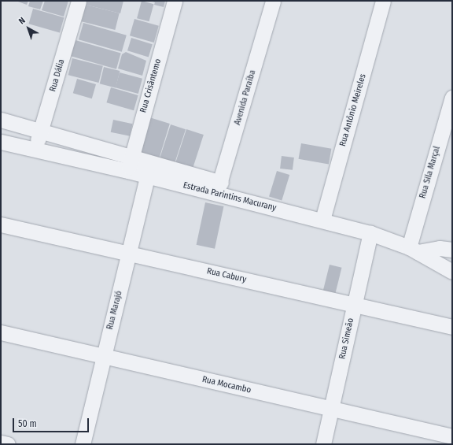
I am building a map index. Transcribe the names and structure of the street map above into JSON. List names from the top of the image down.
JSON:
{
  "streets": {
    "street": [
      "Rua Dália",
      "Rua Crisântemo",
      "Avenida Paraíba",
      "Rua Antônio Meireles",
      "Rua Sila Marçal",
      "Estrada Parintins Macurany",
      "Rua Cabury",
      "Rua Marajó",
      "Rua Simeão",
      "Rua Mocambo"
    ]
  },
  "crossings": [
    ["Rua Dália", "Estrada Parintins Macurany"],
    ["Rua Crisântemo", "Estrada Parintins Macurany"],
    ["Avenida Paraíba", "Estrada Parintins Macurany"],
    ["Rua Antônio Meireles", "Estrada Parintins Macurany"],
    ["Rua Sila Marçal", "Estrada Parintins Macurany"],
    ["Estrada Parintins Macurany", "Rua Marajó"],
    ["Estrada Parintins Macurany", "Rua Simeão"],
    ["Rua Cabury", "Rua Marajó"],
    ["Rua Cabury", "Rua Simeão"],
    ["Rua Marajó", "Rua Mocambo"],
    ["Rua Simeão", "Rua Mocambo"]
  ],
  "scale_bar": "50 m",
  "north": "top left"
}
